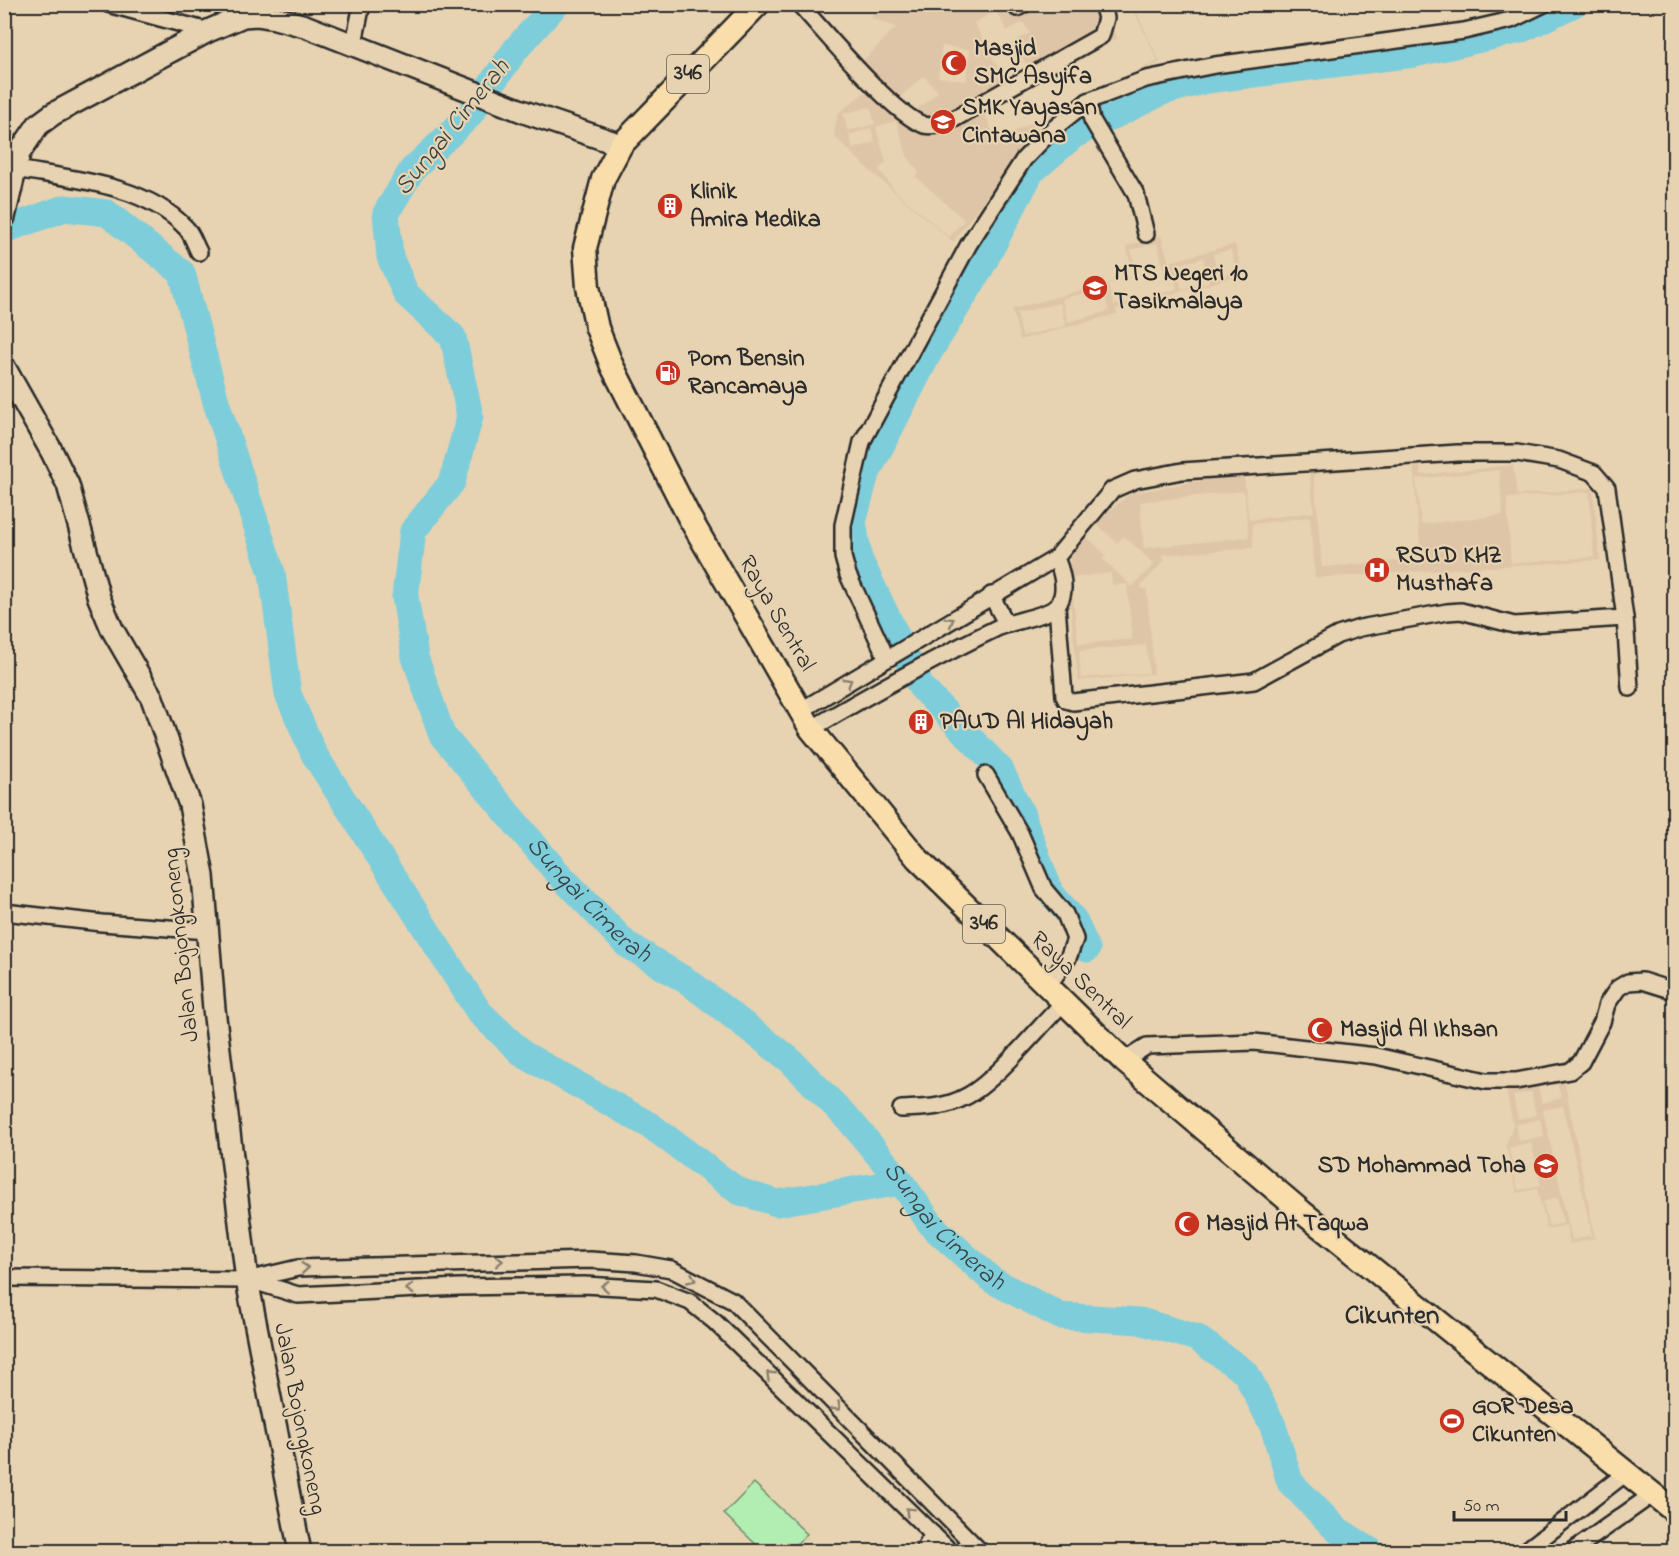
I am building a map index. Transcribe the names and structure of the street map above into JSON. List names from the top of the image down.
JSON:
{
  "streets": {
    "main road": ["346", "Raya Sentral", "Jalan Bojongkoneng"]
  },
  "crossings": [
    ["346", "Raya Sentral"]
  ],
  "districts": ["Cikunten"],
  "water": ["Sungai Cimerah"],
  "places": {
    "mosque": ["Masjid SMC Asyifa", "Masjid Al Ikhsan", "Masjid At Taqwa"],
    "school or university": ["SMK Yayasan Cintawana", "MTS Negeri 10 Tasikmalaya", "SD Mohammad Toha"],
    "building": ["Klinik Amira Medika", "PAUD Al Hidayah"],
    "fuel station": ["Pom Bensin Rancamaya"],
    "hospital": ["RSUD KHZ Musthafa"],
    "sports": ["GOR Desa Cikunten"]
  },
  "scale_bar": "50 m"
}
